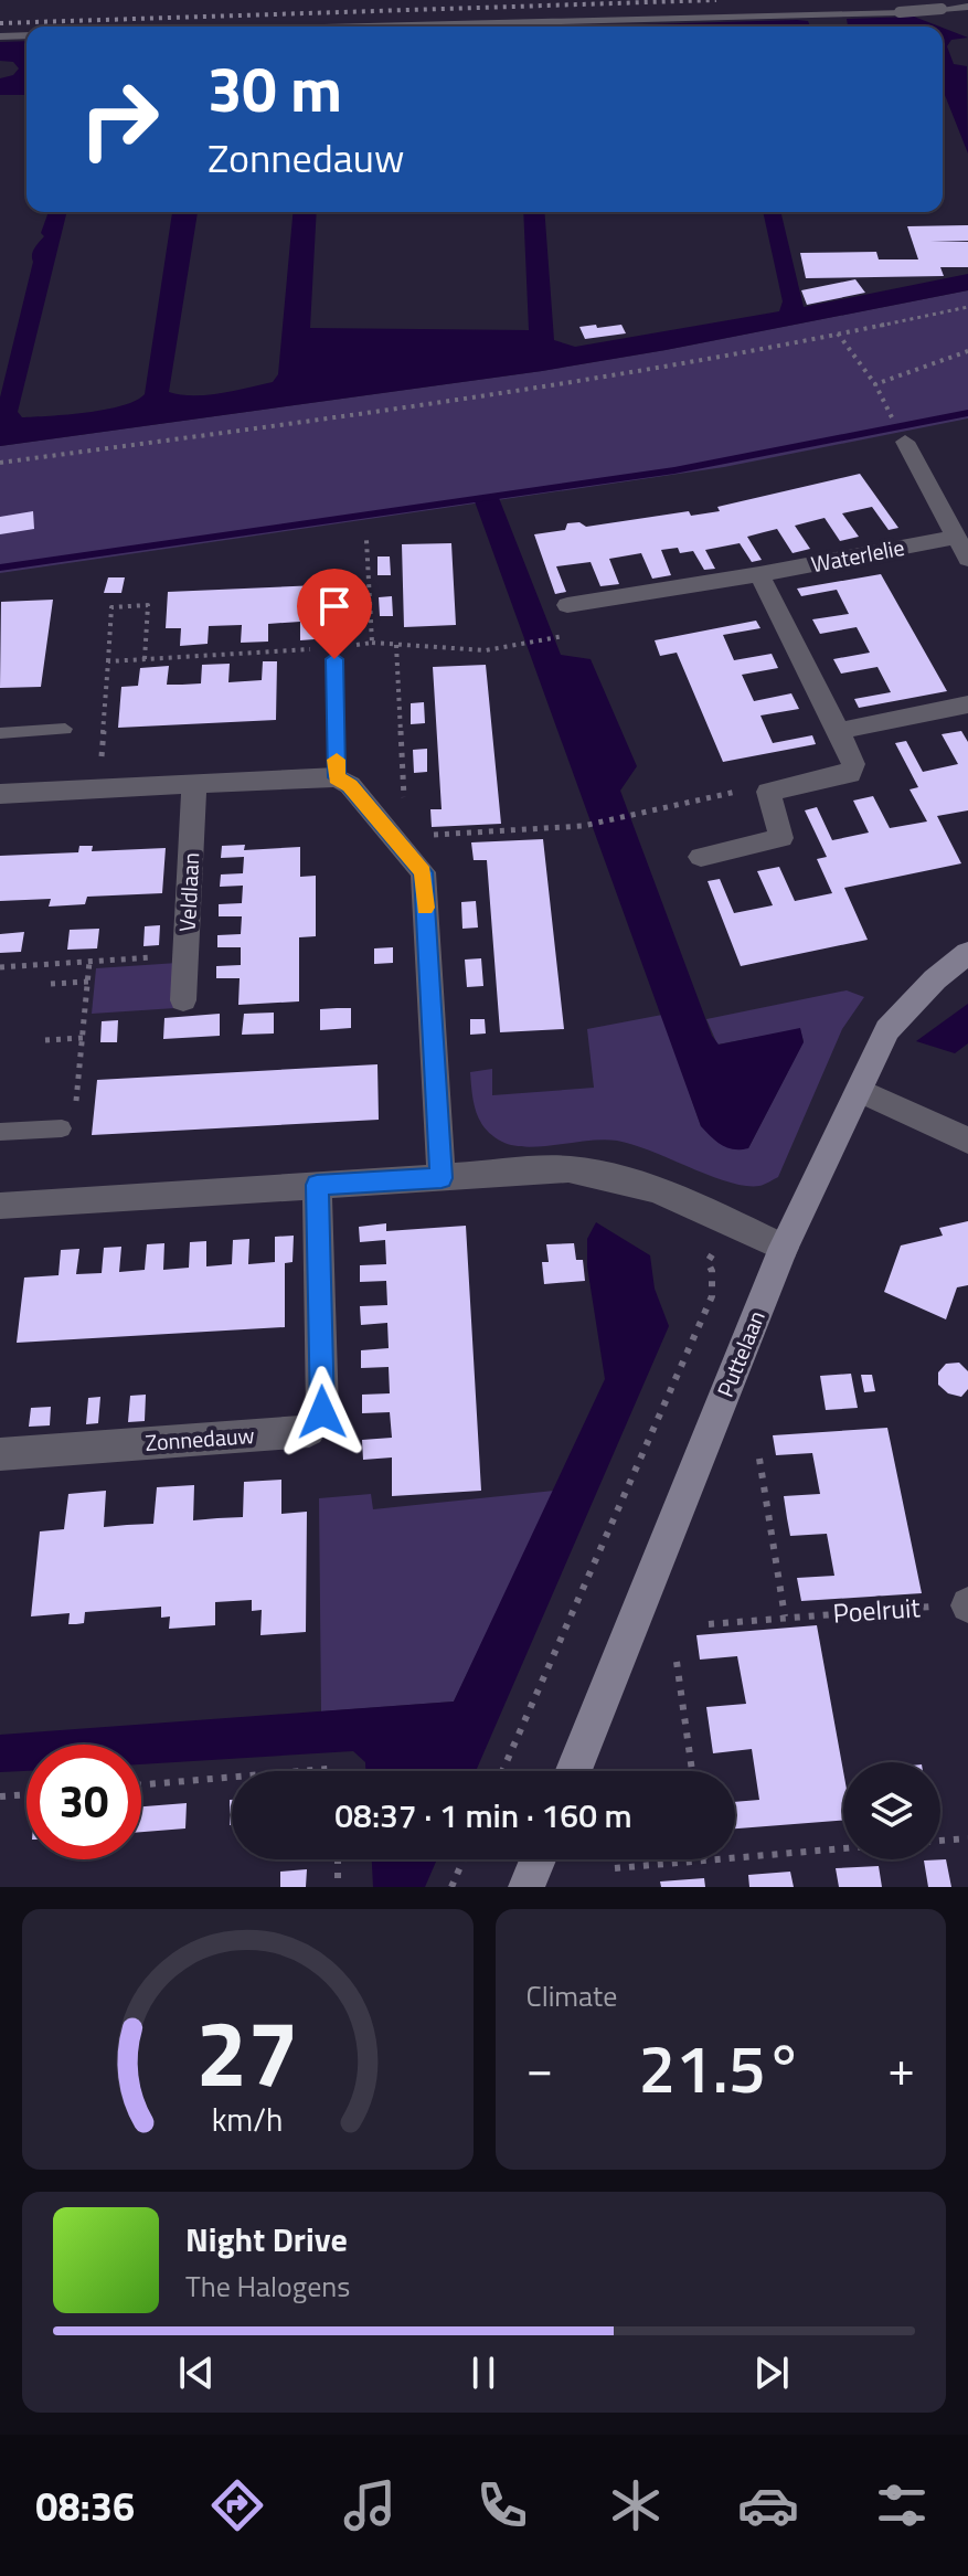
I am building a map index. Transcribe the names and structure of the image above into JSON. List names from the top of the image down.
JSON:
{
  "streets": {
    "street": [
      "Waterlelie",
      "Veldlaan",
      "Puttelaan",
      "Zonnedauw"
    ],
    "path": ["Poelruit"]
  },
  "page": {
    "turn": ["30 m", "Zonnedauw"],
    "limit": "30",
    "trip": "08:37 · 1 min · 160 m",
    "tile": "Climate",
    "heat": ["−", "21.5°", "+"],
    "song": ["Night Drive", "The Halogens"],
    "tabs": "08:36",
    "gauge": ["27", "km/h"]
  }
}
